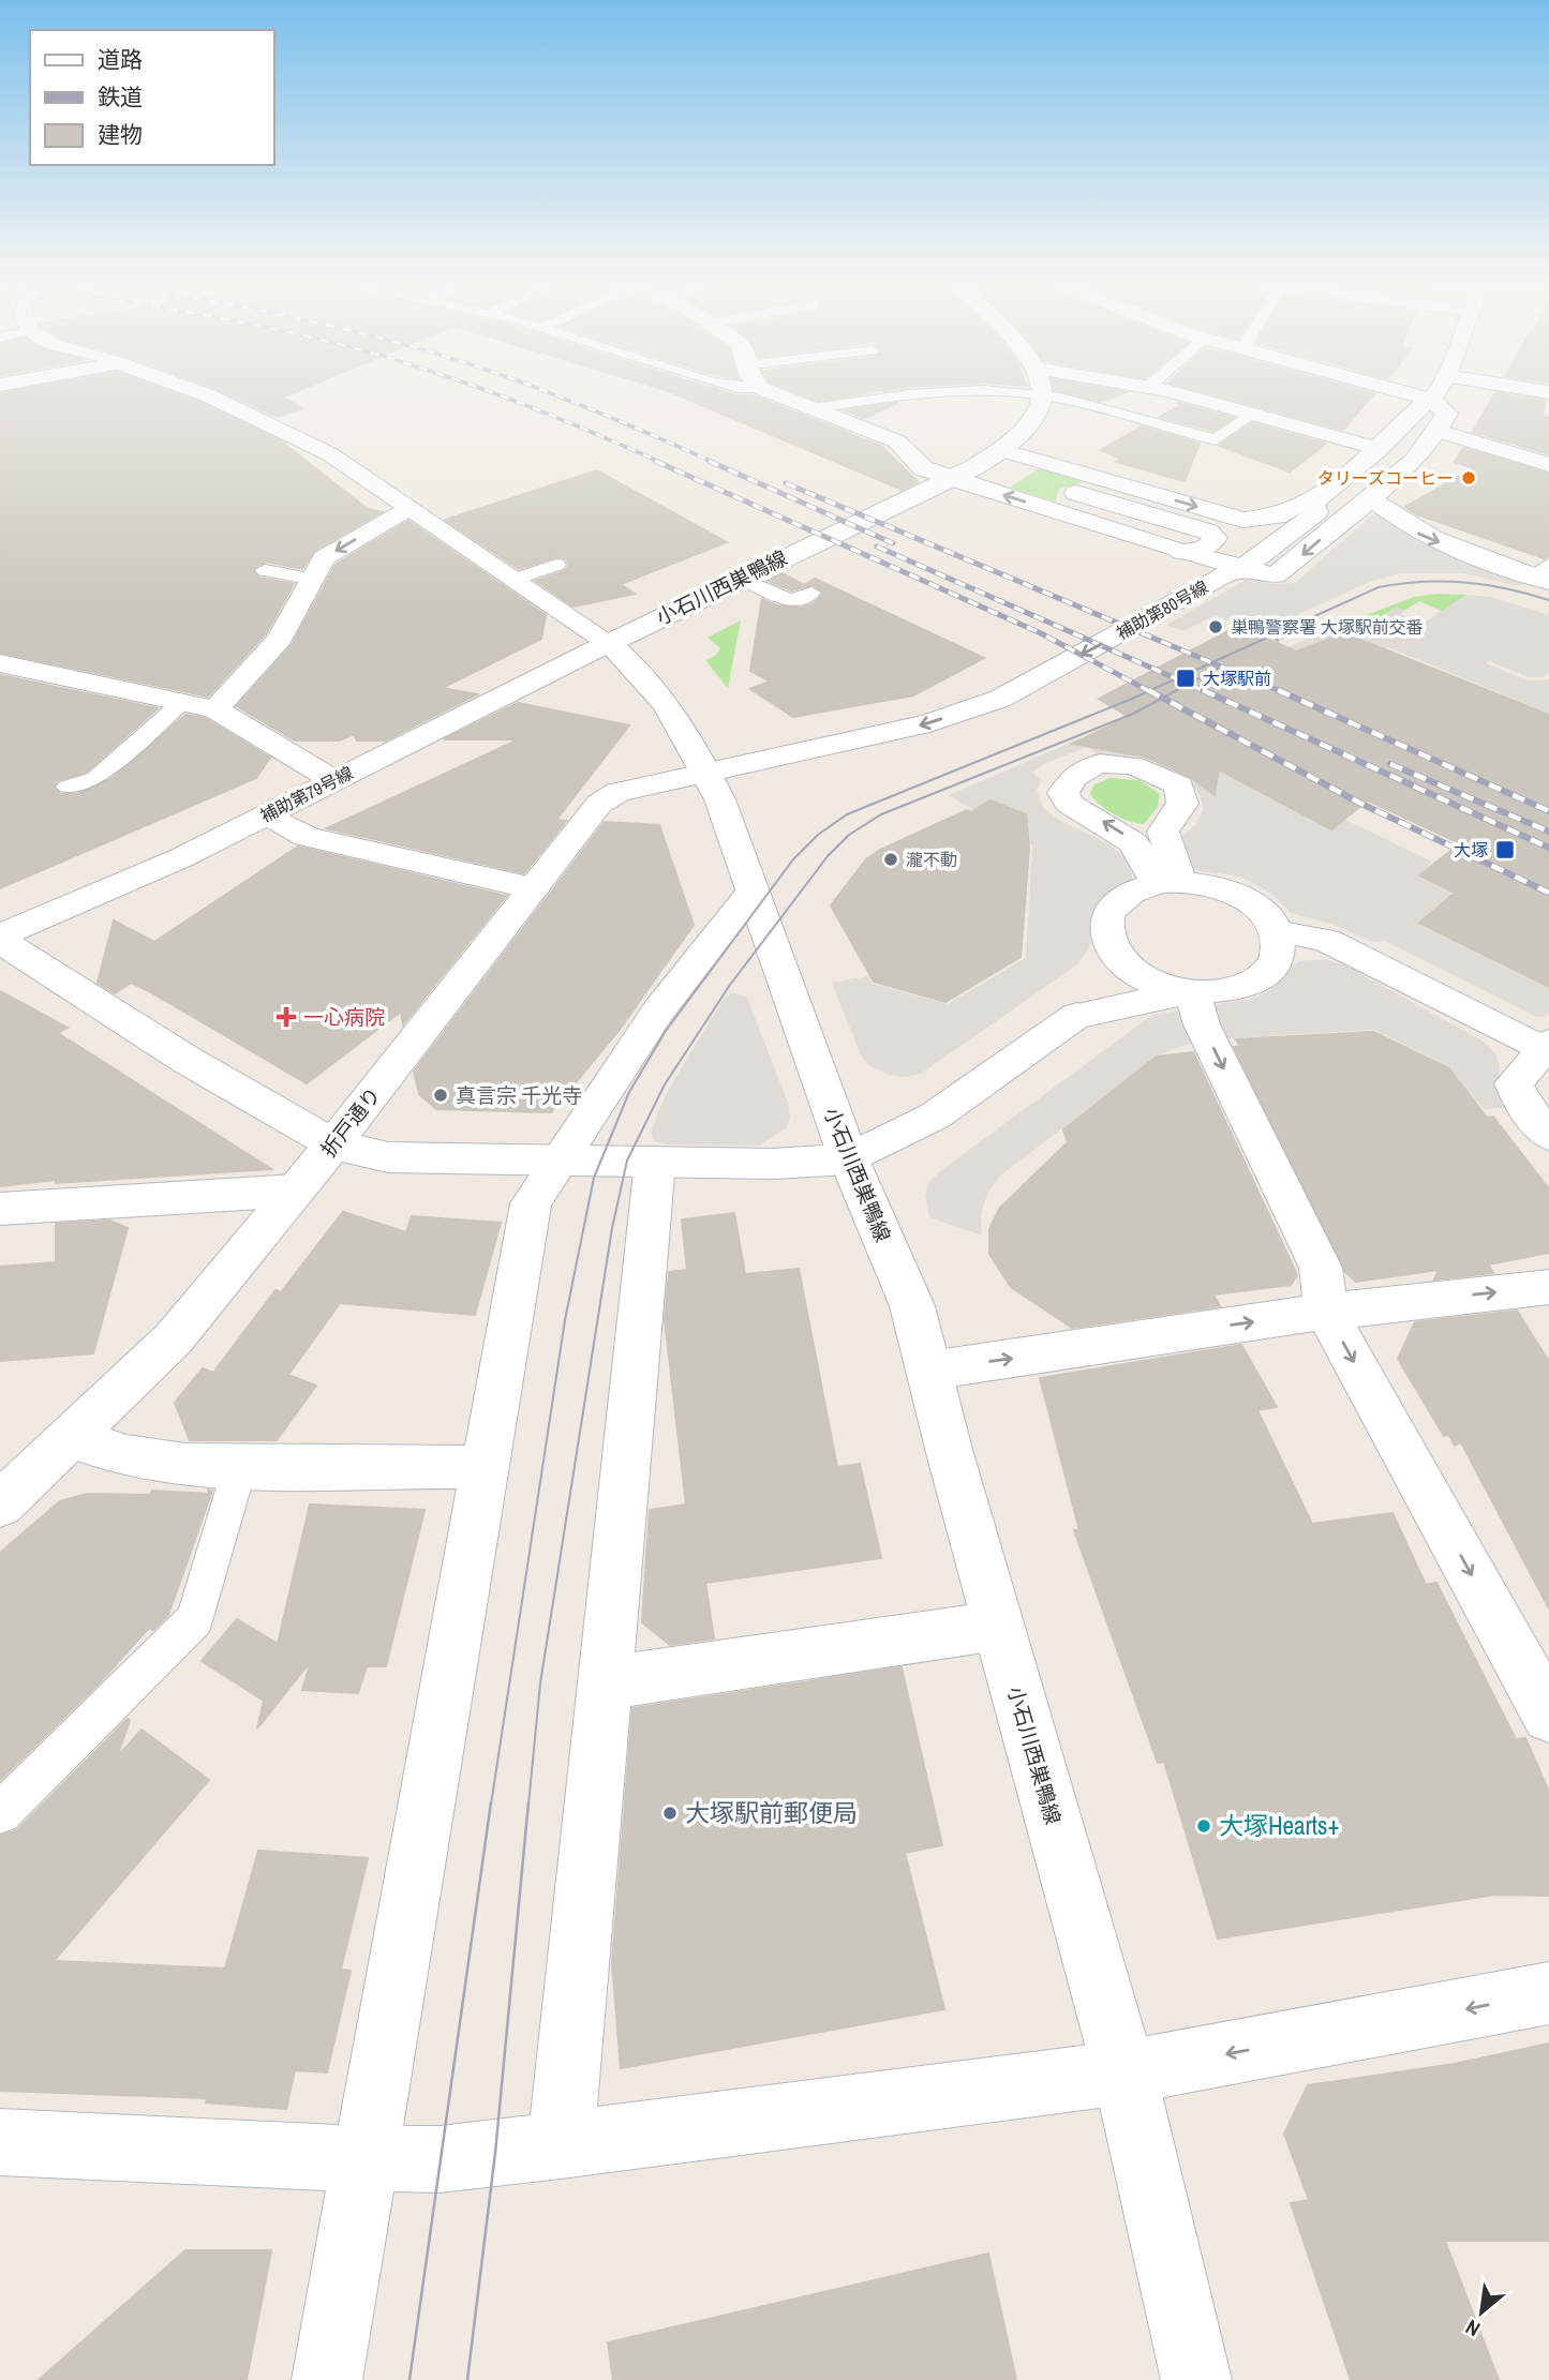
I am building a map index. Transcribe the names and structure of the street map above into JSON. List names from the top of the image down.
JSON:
{
  "streets": {
    "street": [
      "小石川西巣鴨線",
      "補助第80号線",
      "補助第79号線",
      "折戸通り"
    ]
  },
  "crossings": [
    ["小石川西巣鴨線", "補助第80号線"],
    ["小石川西巣鴨線", "補助第79号線"],
    ["小石川西巣鴨線", "折戸通り"],
    ["補助第80号線", "折戸通り"]
  ],
  "places": {
    "other": [
      "タリーズコーヒー",
      "巣鴨警察署 大塚駅前交番",
      "瀧不動",
      "真言宗 千光寺",
      "大塚駅前郵便局",
      "大塚Hearts+"
    ],
    "transit": ["大塚駅前", "大塚"],
    "health": ["一心病院"]
  },
  "legend": ["道路", "鉄道", "建物"],
  "north": "bottom left"
}
